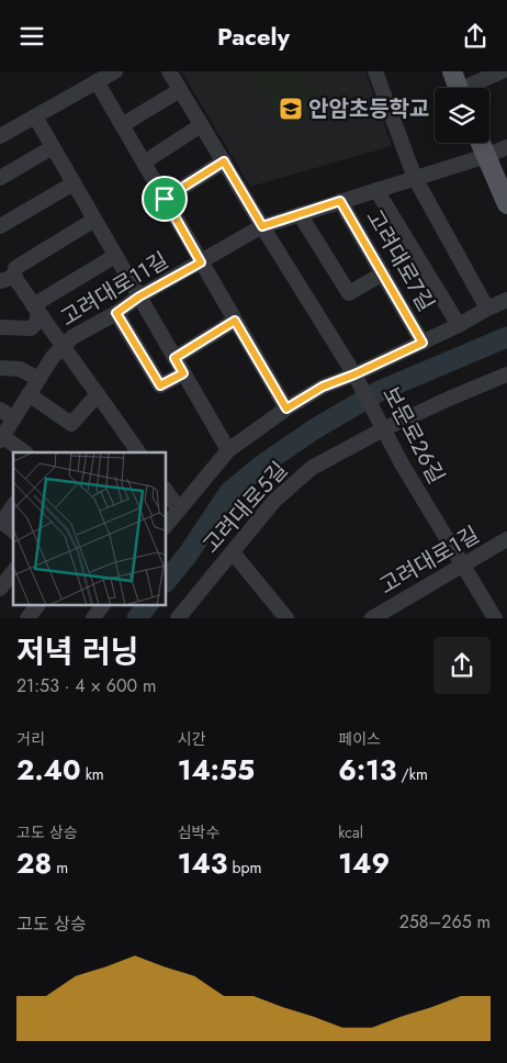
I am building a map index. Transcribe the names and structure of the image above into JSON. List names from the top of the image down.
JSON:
{
  "streets": {
    "street": [
      "고려대로7길",
      "고려대로11길",
      "보문로26길",
      "고려대로5길",
      "고려대로1길"
    ]
  },
  "crossings": [
    ["고려대로7길", "고려대로11길"],
    ["고려대로7길", "보문로26길"],
    ["고려대로11길", "보문로26길"],
    ["보문로26길", "고려대로5길"],
    ["보문로26길", "고려대로1길"]
  ],
  "places": {
    "school or university": ["안암초등학교"]
  },
  "page": {
    "header": "Pacely",
    "heading": ["저녁 러닝", "21:53 · 4 × 600 m"],
    "stats": [
      ["거리", "2.40 km"],
      ["시간", "14:55"],
      ["페이스", "6:13 /km"],
      ["고도 상승", "28 m"],
      ["심박수", "143 bpm"],
      ["kcal", "149"]
    ],
    "chart": ["고도 상승", "258–265 m"]
  }
}
